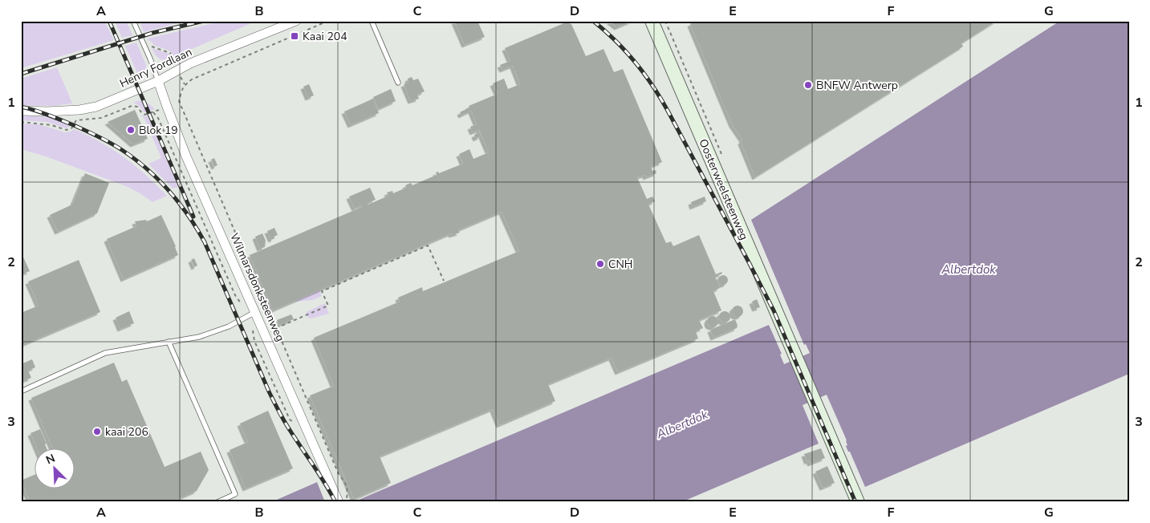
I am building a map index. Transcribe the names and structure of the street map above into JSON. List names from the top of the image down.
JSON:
{
  "streets": {
    "main road": ["Oosterweelsteenweg"],
    "street": ["Henry Fordlaan", "Wilmarsdonksteenweg"]
  },
  "crossings": [
    ["Henry Fordlaan", "Wilmarsdonksteenweg"]
  ],
  "water": ["Albertdok"],
  "places": {
    "transit": ["Kaai 204"],
    "other": [
      "BNFW Antwerp",
      "Blok 19",
      "CNH",
      "kaai 206"
    ]
  },
  "north": "top left",
  "grid": {
    "columns": [
      "A",
      "B",
      "C",
      "D",
      "E",
      "F",
      "G"
    ],
    "rows": ["1", "2", "3"]
  }
}
